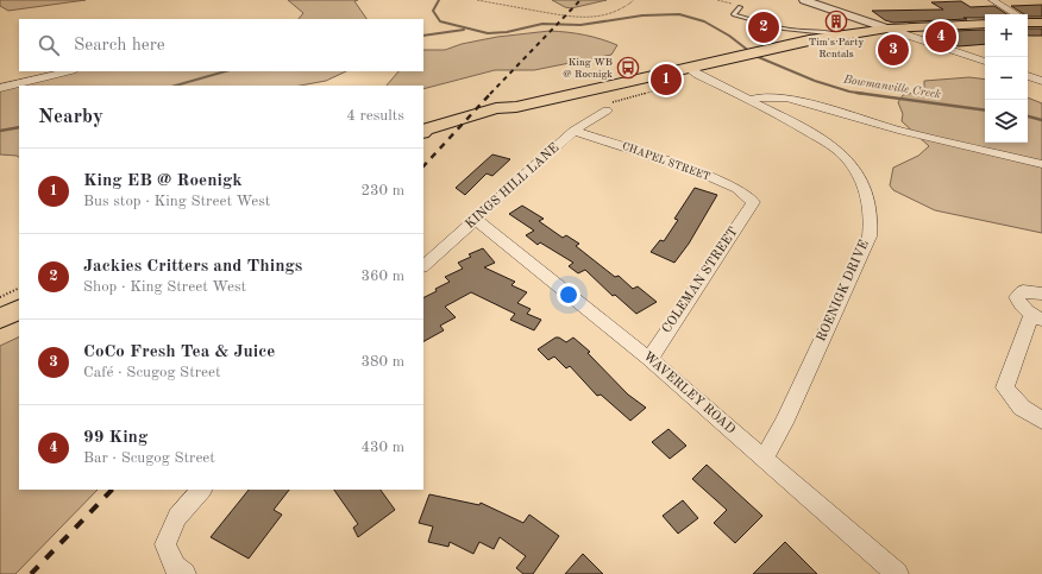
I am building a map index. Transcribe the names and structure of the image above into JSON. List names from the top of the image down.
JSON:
{
  "streets": {
    "street": [
      "CHAPEL STREET",
      "KINGS HILL LANE",
      "COLEMAN STREET",
      "ROENIGK DRIVE",
      "WAVERLEY ROAD"
    ]
  },
  "crossings": [
    ["CHAPEL STREET", "KINGS HILL LANE"],
    ["CHAPEL STREET", "COLEMAN STREET"],
    ["KINGS HILL LANE", "WAVERLEY ROAD"],
    ["COLEMAN STREET", "WAVERLEY ROAD"],
    ["ROENIGK DRIVE", "WAVERLEY ROAD"]
  ],
  "water": ["Bowmanville Creek"],
  "places": {
    "building": ["Tim's Party Rentals"],
    "bus stop": ["King WB @ Roenigk"]
  },
  "page": {
    "pins": [
      "2",
      "4",
      "3",
      "1"
    ],
    "map_buttons": ["+", "−"],
    "search": "Search here",
    "heading": ["Nearby", "4 results"],
    "list": [
      {
        "mark": "1",
        "name": "King EB @ Roenigk",
        "note": "Bus stop · King Street West",
        "value": "230 m"
      },
      {
        "mark": "2",
        "name": "Jackies Critters and Things",
        "note": "Shop · King Street West",
        "value": "360 m"
      },
      {
        "mark": "3",
        "name": "CoCo Fresh Tea & Juice",
        "note": "Café · Scugog Street",
        "value": "380 m"
      },
      {
        "mark": "4",
        "name": "99 King",
        "note": "Bar · Scugog Street",
        "value": "430 m"
      }
    ]
  }
}
